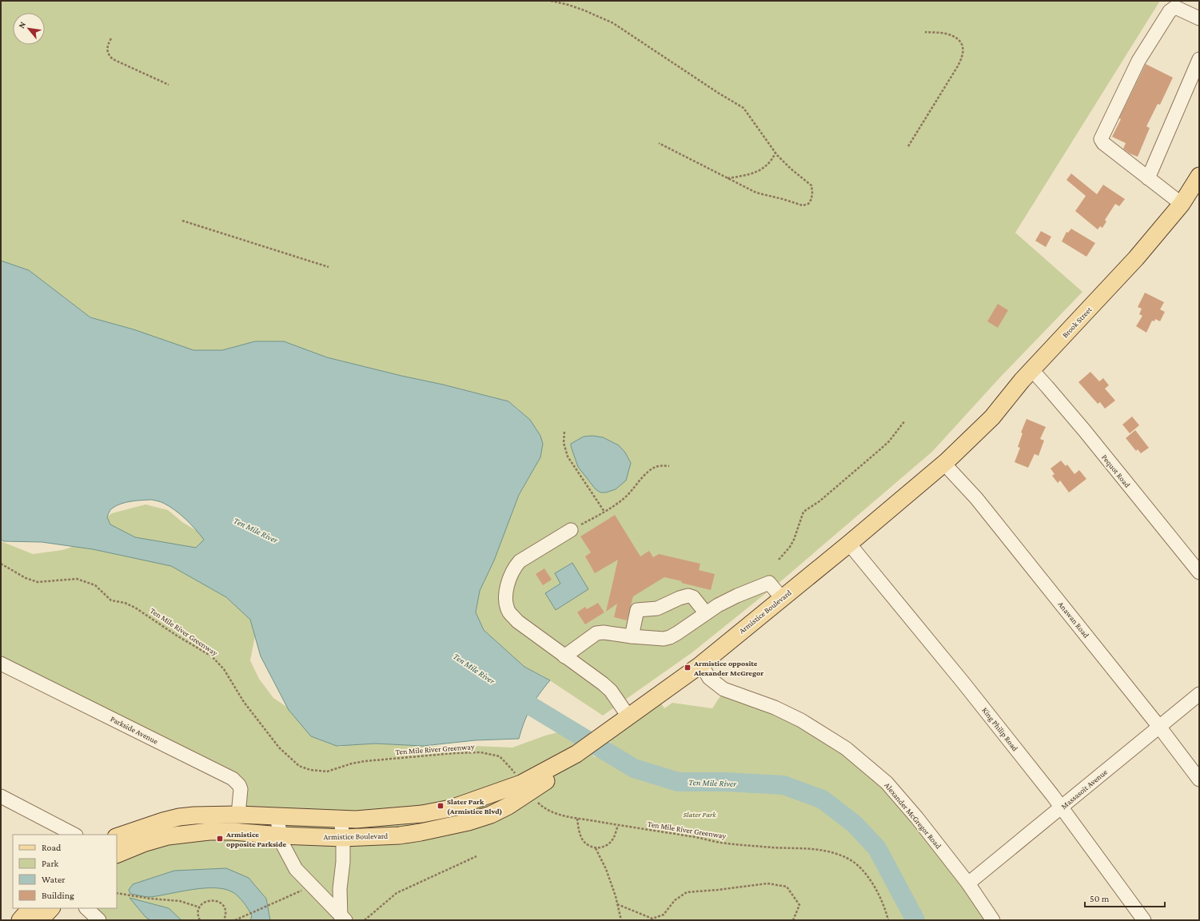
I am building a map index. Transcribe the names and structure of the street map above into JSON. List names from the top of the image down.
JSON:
{
  "streets": {
    "main road": ["Brook Street", "Armistice Boulevard"],
    "street": [
      "Pequot Road",
      "Anawan Road",
      "King Philip Road",
      "Parkside Avenue",
      "Massasoit Avenue",
      "Alexander McGregor Road"
    ],
    "path": ["Ten Mile River Greenway"]
  },
  "crossings": [
    ["Brook Street", "Pequot Road"],
    ["Brook Street", "Armistice Boulevard"],
    ["Brook Street", "Anawan Road"],
    ["Armistice Boulevard", "Anawan Road"],
    ["Armistice Boulevard", "Ten Mile River Greenway"],
    ["Armistice Boulevard", "King Philip Road"],
    ["Armistice Boulevard", "Parkside Avenue"],
    ["Armistice Boulevard", "Alexander McGregor Road"],
    ["Anawan Road", "Massasoit Avenue"],
    ["King Philip Road", "Massasoit Avenue"],
    ["Massasoit Avenue", "Alexander McGregor Road"]
  ],
  "water": ["Ten Mile River"],
  "parks": ["Slater Park"],
  "places": {
    "transit": ["Armistice opposite Alexander McGregor", "Slater Park (Armistice Blvd)", "Armistice opposite Parkside"]
  },
  "legend": [
    "Road",
    "Park",
    "Water",
    "Building"
  ],
  "scale_bar": "50 m",
  "north": "top left"
}
